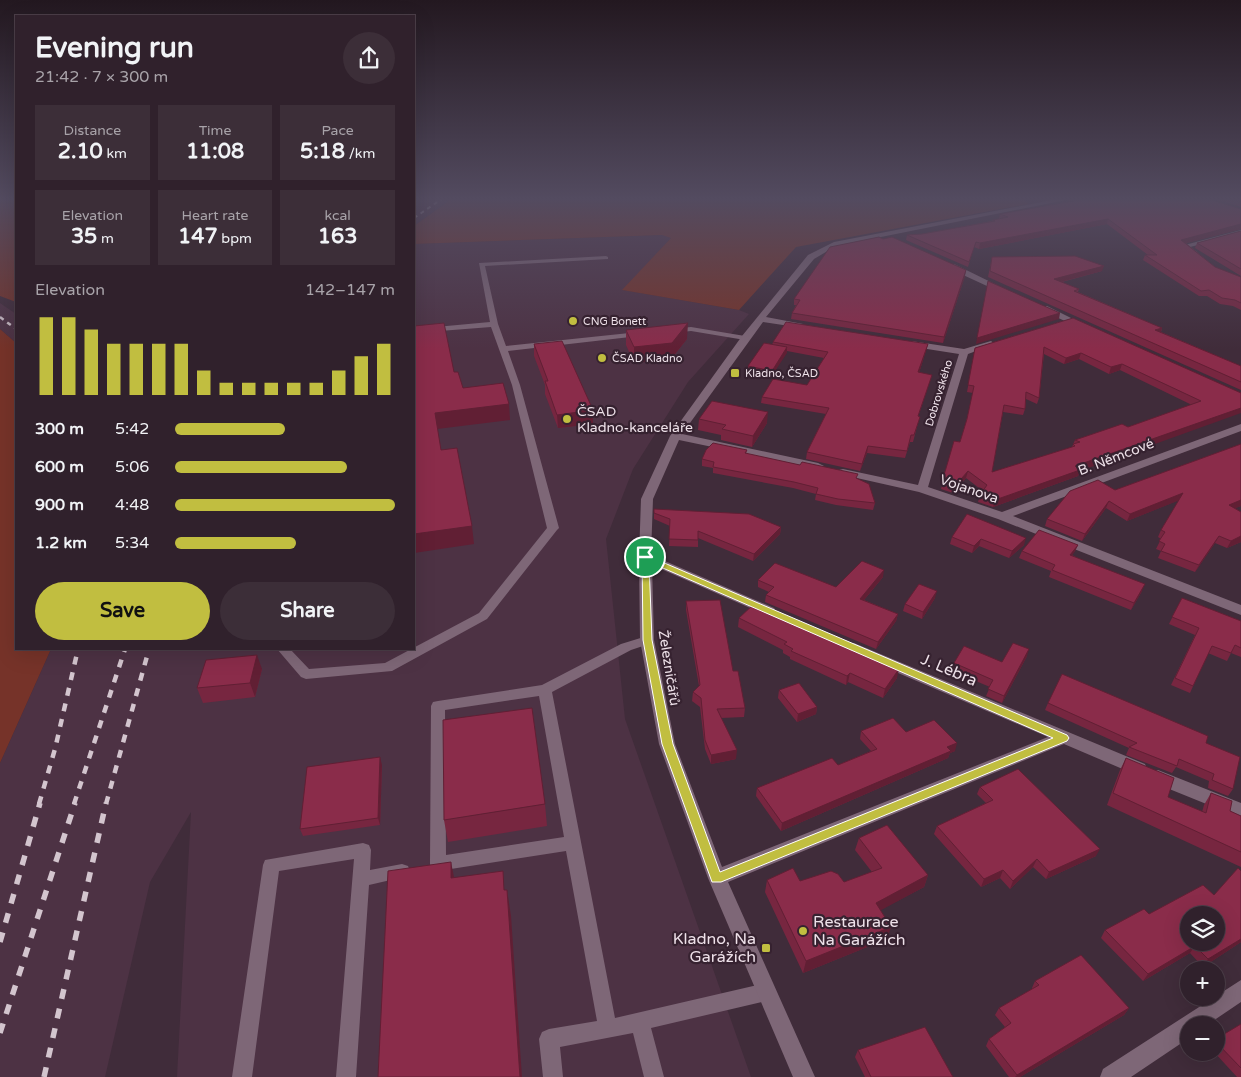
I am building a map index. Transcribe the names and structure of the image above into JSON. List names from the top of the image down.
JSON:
{
  "streets": {
    "street": [
      "Dobrovského",
      "B. Němcové",
      "Vojanova",
      "Železničářů",
      "J. Lébra"
    ]
  },
  "crossings": [
    ["Dobrovského", "Vojanova"],
    ["B. Němcové", "Vojanova"],
    ["Vojanova", "Železničářů"]
  ],
  "places": {
    "other": [
      "CNG Bonett",
      "ČSAD Kladno",
      "ČSAD Kladno-kanceláře",
      "Restaurace Na Garážích"
    ],
    "transit": ["Kladno, ČSAD", "Kladno, Na Garážích"]
  },
  "page": {
    "heading": ["Evening run", "21:42 · 7 × 300 m"],
    "stats": [
      ["Distance", "2.10 km"],
      ["Time", "11:08"],
      ["Pace", "5:18 /km"],
      ["Elevation", "35 m"],
      ["Heart rate", "147 bpm"],
      ["kcal", "163"]
    ],
    "chart": ["Elevation", "142–147 m"],
    "list": [
      {
        "name": "300 m",
        "note": "5:42"
      },
      {
        "name": "600 m",
        "note": "5:06"
      },
      {
        "name": "900 m",
        "note": "4:48"
      },
      {
        "name": "1.2 km",
        "note": "5:34"
      }
    ],
    "buttons": ["Save", "Share"],
    "map_buttons": ["+", "−"]
  }
}
